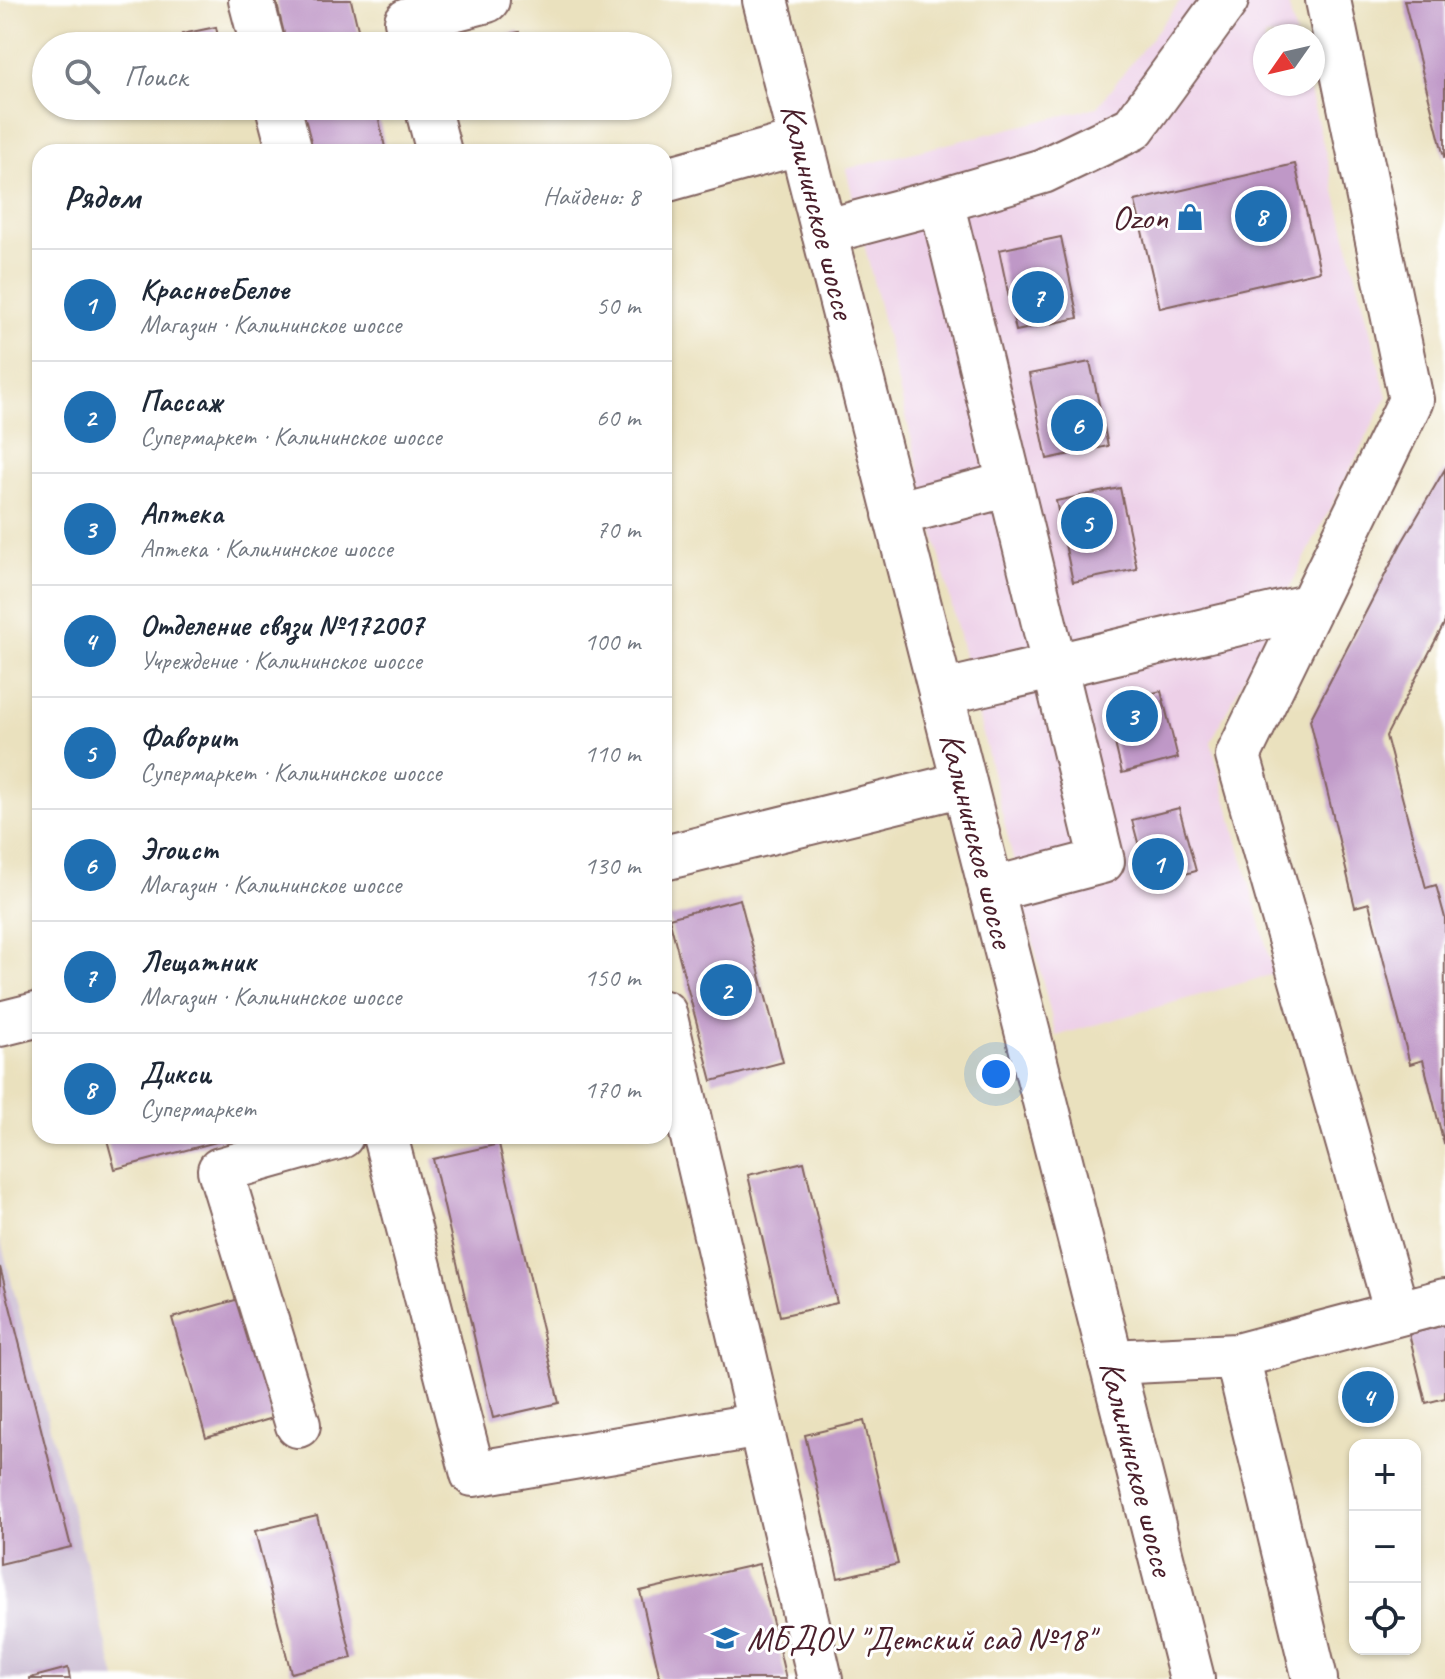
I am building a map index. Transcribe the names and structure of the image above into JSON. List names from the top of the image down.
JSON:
{
  "streets": {
    "main road": ["Калининское шоссе"]
  },
  "places": {
    "shop": ["Ozon"],
    "school or university": ["МБДОУ \"Детский сад №18\""]
  },
  "north": "bottom left",
  "page": {
    "search": "Поиск",
    "heading": ["Рядом", "Найдено: 8"],
    "pins": [
      "8",
      "7",
      "6",
      "5",
      "3",
      "1",
      "2",
      "4"
    ],
    "list": [
      {
        "mark": "1",
        "name": "КрасноеБелое",
        "note": "Магазин · Калининское шоссе",
        "value": "50 m"
      },
      {
        "mark": "2",
        "name": "Пассаж",
        "note": "Супермаркет · Калининское шоссе",
        "value": "60 m"
      },
      {
        "mark": "3",
        "name": "Аптека",
        "note": "Аптека · Калининское шоссе",
        "value": "70 m"
      },
      {
        "mark": "4",
        "name": "Отделение связи №172007",
        "note": "Учреждение · Калининское шоссе",
        "value": "100 m"
      },
      {
        "mark": "5",
        "name": "Фаворит",
        "note": "Супермаркет · Калининское шоссе",
        "value": "110 m"
      },
      {
        "mark": "6",
        "name": "Эгоист",
        "note": "Магазин · Калининское шоссе",
        "value": "130 m"
      },
      {
        "mark": "7",
        "name": "Лещатник",
        "note": "Магазин · Калининское шоссе",
        "value": "150 m"
      },
      {
        "mark": "8",
        "name": "Дикси",
        "note": "Супермаркет",
        "value": "170 m"
      }
    ],
    "map_buttons": ["+", "−"]
  }
}
